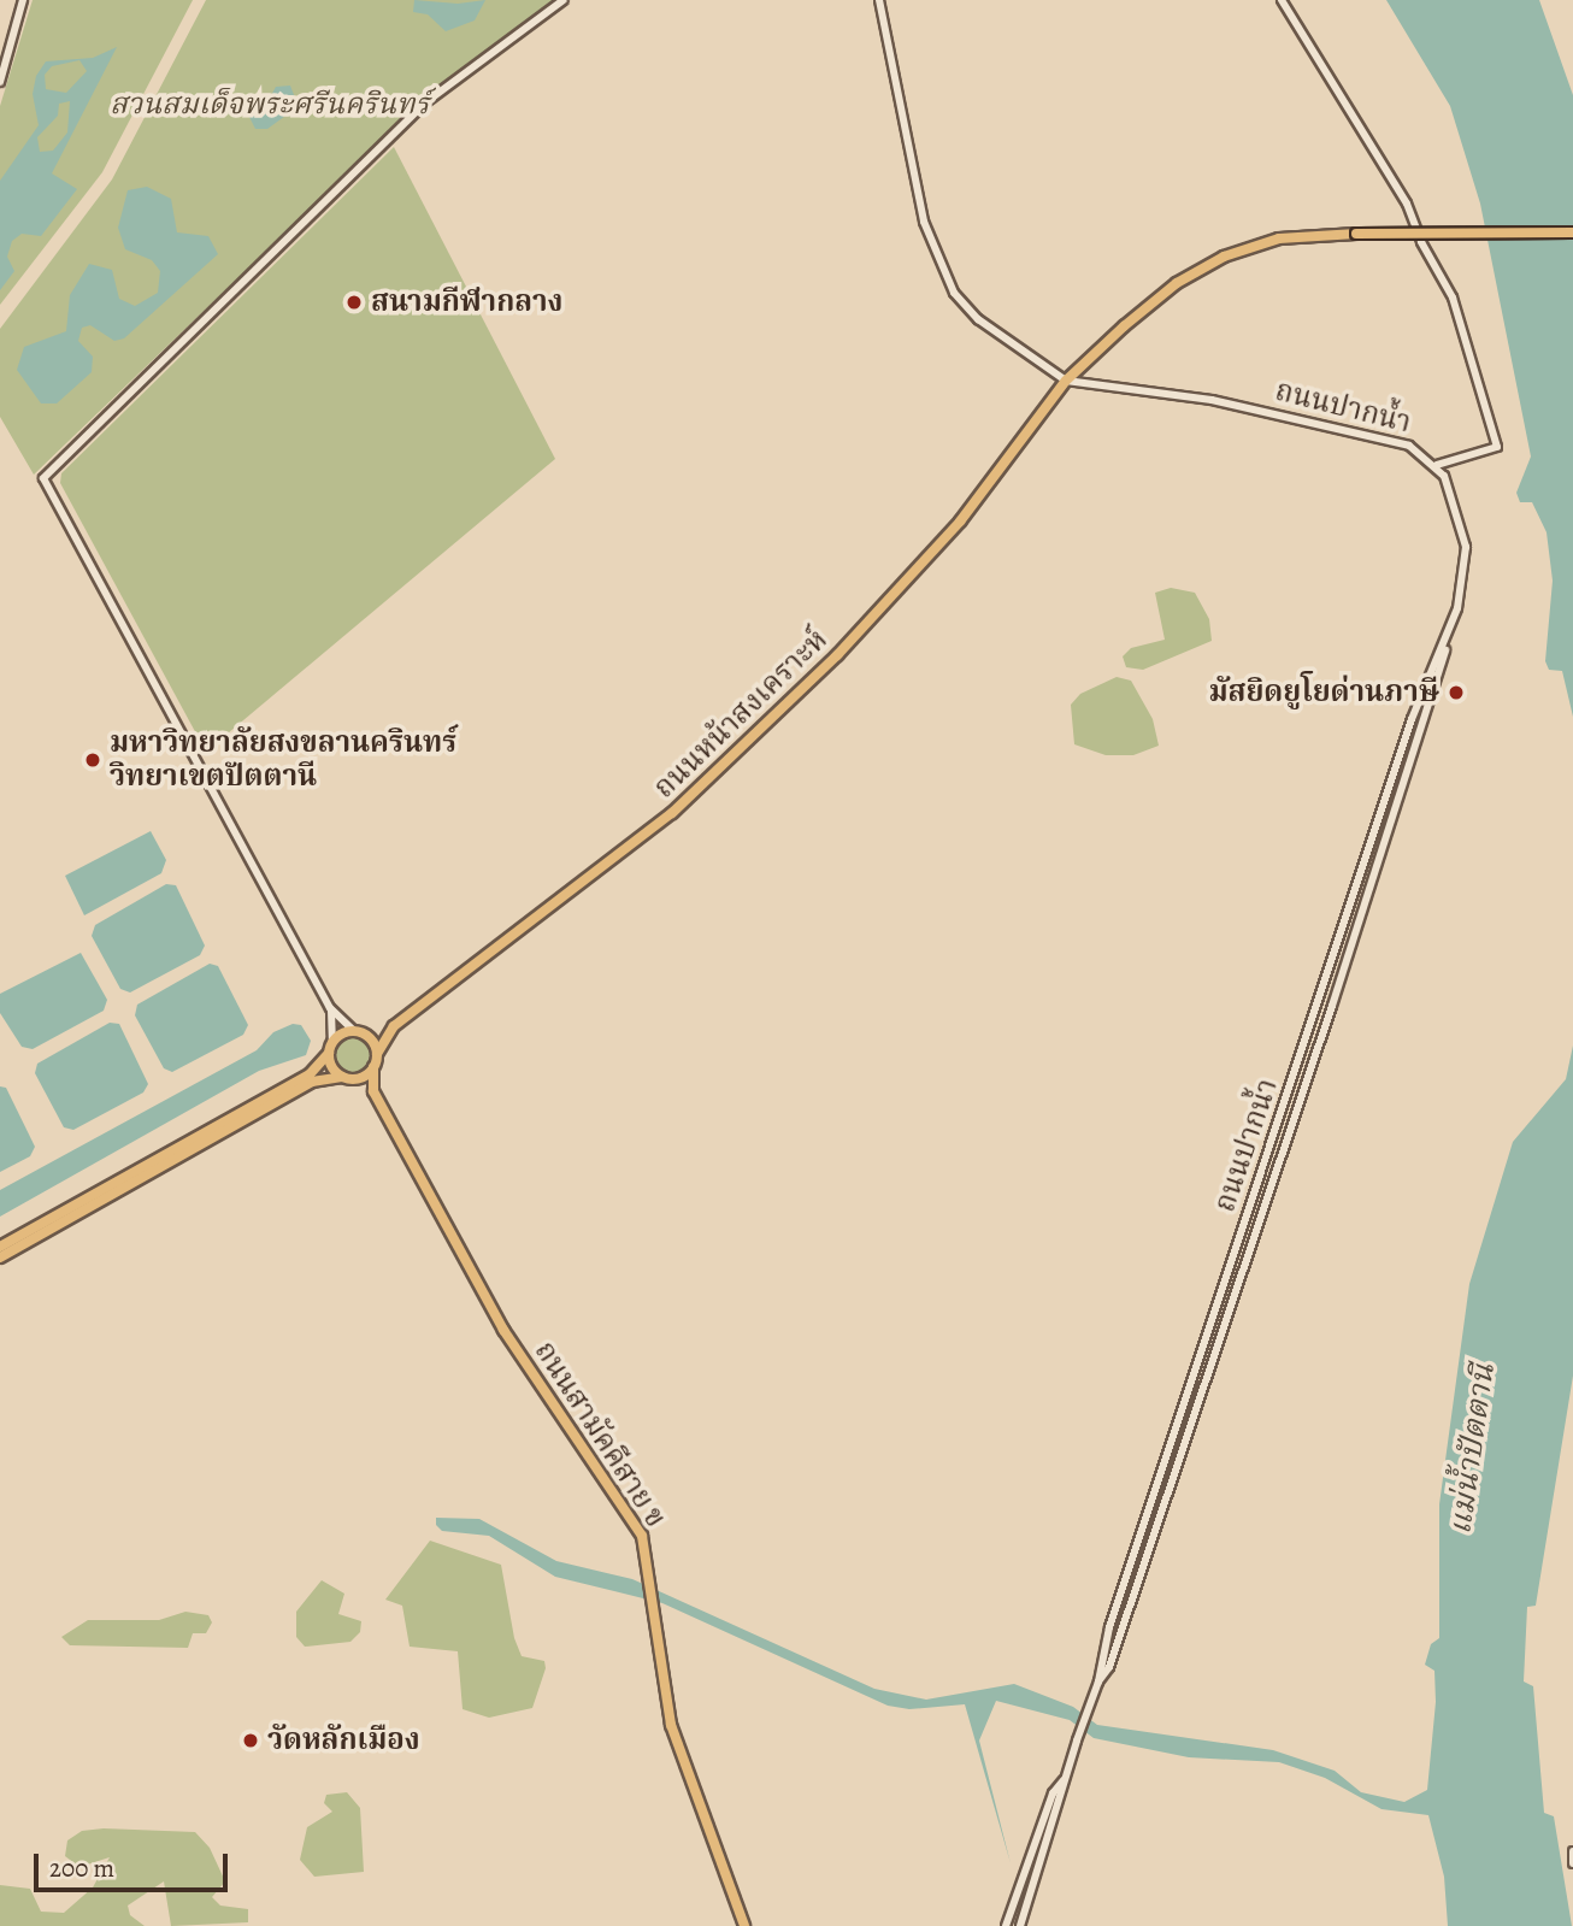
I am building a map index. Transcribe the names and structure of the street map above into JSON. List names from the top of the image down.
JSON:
{
  "streets": {
    "main road": ["ถนนหน้าสงเคราะห์", "ถนนสามัคคีสาย ข"],
    "street": ["ถนนปากน้ำ"]
  },
  "crossings": [
    ["ถนนปากน้ำ", "ถนนหน้าสงเคราะห์"],
    ["ถนนหน้าสงเคราะห์", "ถนนสามัคคีสาย ข"]
  ],
  "water": ["แม่น้ำปัตตานี"],
  "parks": ["สวนสมเด็จพระศรีนครินทร์"],
  "places": [
    "สนามกีฬากลาง",
    "มัสยิดยูโยด่านภาษี",
    "มหาวิทยาลัยสงขลานครินทร์ วิทยาเขตปัตตานี",
    "วัดหลักเมือง"
  ],
  "scale_bar": "200 m"
}
